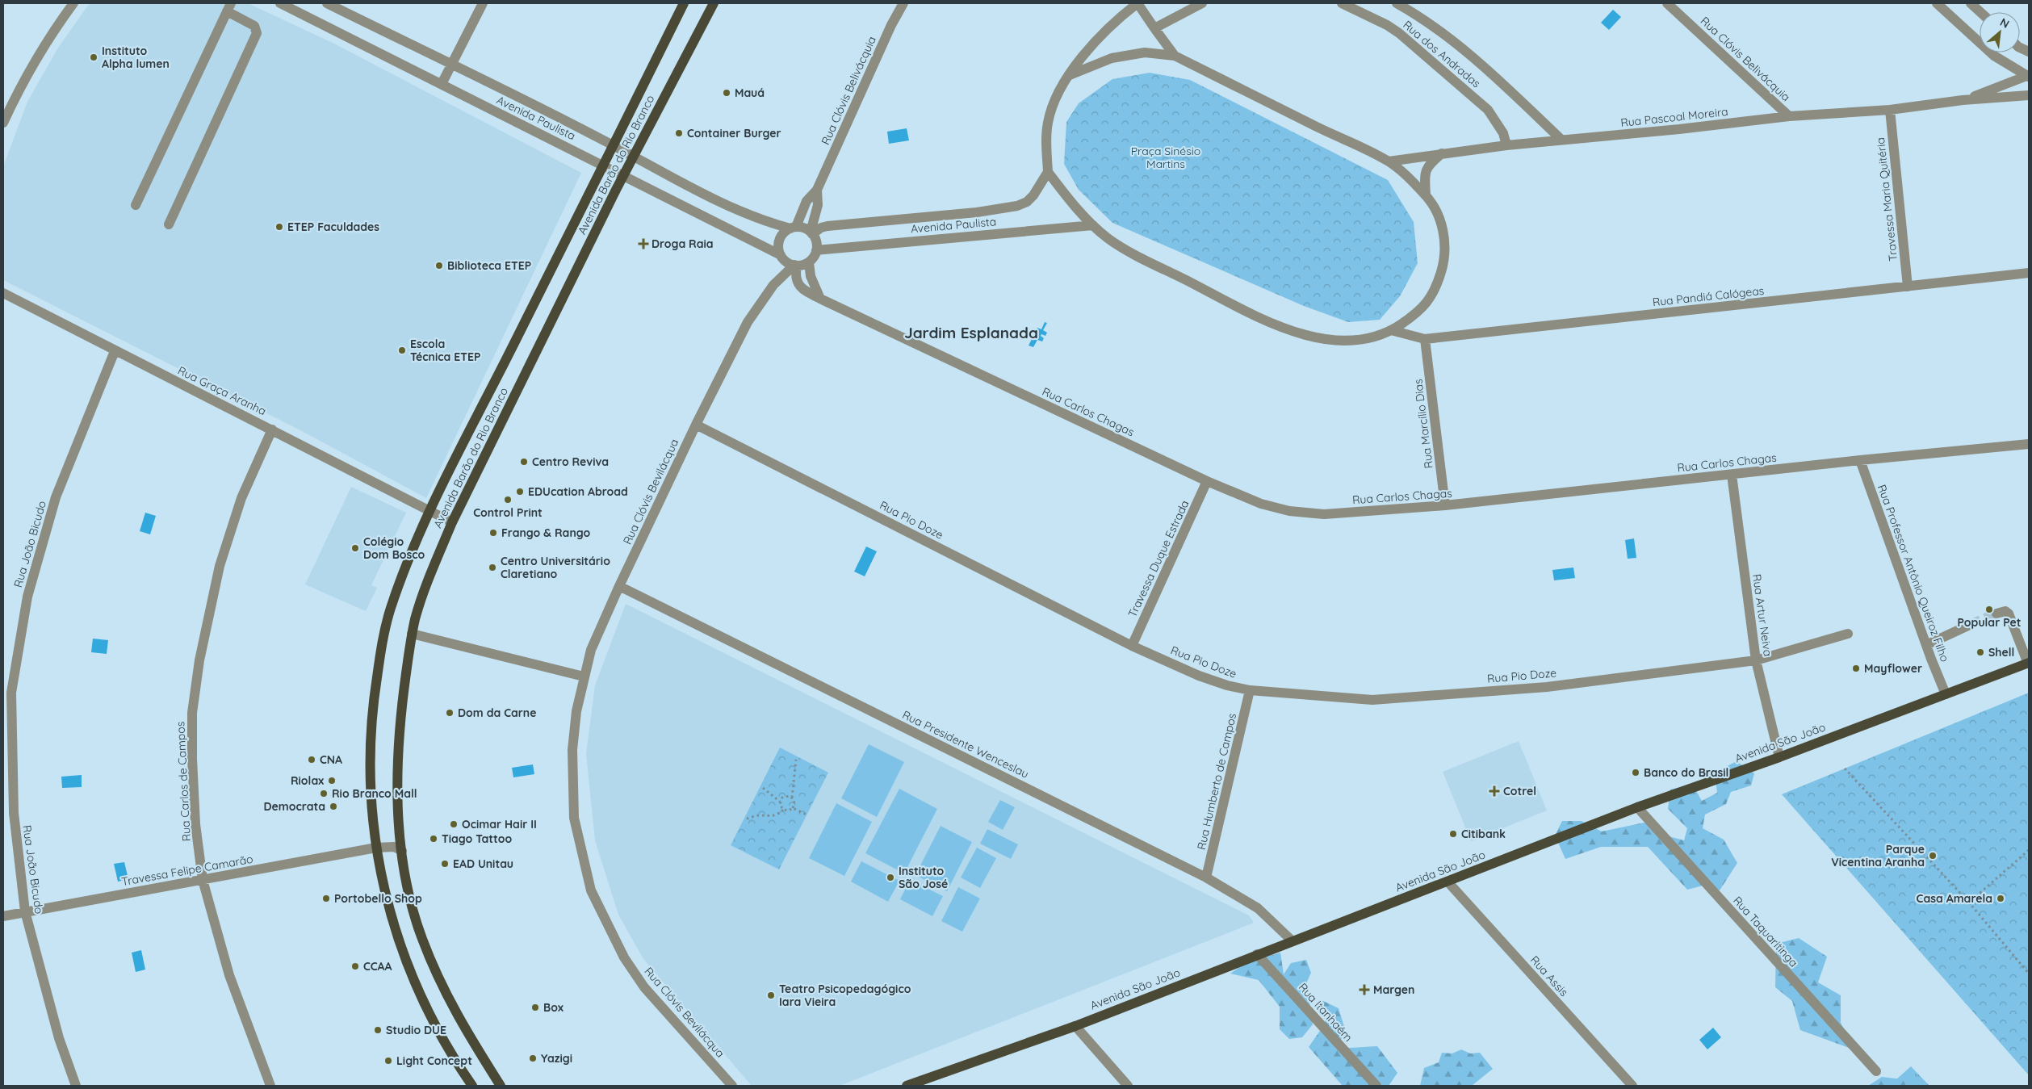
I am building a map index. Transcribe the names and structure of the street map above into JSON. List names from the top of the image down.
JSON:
{
  "streets": {
    "main road": ["Avenida Barão do Rio Branco", "Avenida São João"],
    "street": [
      "Rua dos Andradas",
      "Rua Clóvis Belivácquia",
      "Rua Pascoal Moreira",
      "Avenida Paulista",
      "Travessa Maria Quitéria",
      "Rua Pandiá Calógeas",
      "Rua Graça Aranha",
      "Rua Carlos Chagas",
      "Rua Marcílio Dias",
      "Rua Clóvis Bevilácqua",
      "Rua Pio Doze",
      "Rua João Bicudo",
      "Travessa Duque Estrada",
      "Rua Professor Antônio Queiroz Filho",
      "Rua Artur Neiva",
      "Rua Presidente Wenceslau",
      "Rua Carlos de Campos",
      "Rua Humberto de Campos",
      "Travessa Felipe Camarão",
      "Rua Taquaritinga",
      "Rua Assis",
      "Rua Itanhaém"
    ]
  },
  "crossings": [
    ["Rua dos Andradas", "Rua Pascoal Moreira"],
    ["Rua Clóvis Belivácquia", "Rua Pascoal Moreira"],
    ["Rua Clóvis Belivácquia", "Avenida Paulista"],
    ["Rua Clóvis Belivácquia", "Rua Carlos Chagas"],
    ["Rua Clóvis Belivácquia", "Rua Clóvis Bevilácqua"],
    ["Rua Pascoal Moreira", "Travessa Maria Quitéria"],
    ["Avenida Paulista", "Avenida Barão do Rio Branco"],
    ["Avenida Paulista", "Rua Carlos Chagas"],
    ["Avenida Paulista", "Rua Clóvis Bevilácqua"],
    ["Avenida Barão do Rio Branco", "Rua Graça Aranha"],
    ["Avenida Barão do Rio Branco", "Travessa Felipe Camarão"],
    ["Travessa Maria Quitéria", "Rua Pandiá Calógeas"],
    ["Rua Pandiá Calógeas", "Rua Marcílio Dias"],
    ["Rua Graça Aranha", "Rua João Bicudo"],
    ["Rua Graça Aranha", "Rua Carlos de Campos"],
    ["Rua Carlos Chagas", "Rua Marcílio Dias"],
    ["Rua Carlos Chagas", "Rua Clóvis Bevilácqua"],
    ["Rua Carlos Chagas", "Travessa Duque Estrada"],
    ["Rua Carlos Chagas", "Rua Professor Antônio Queiroz Filho"],
    ["Rua Carlos Chagas", "Rua Artur Neiva"],
    ["Rua Clóvis Bevilácqua", "Rua Pio Doze"],
    ["Rua Clóvis Bevilácqua", "Rua Presidente Wenceslau"],
    ["Rua Pio Doze", "Travessa Duque Estrada"],
    ["Rua Pio Doze", "Rua Artur Neiva"],
    ["Rua Pio Doze", "Rua Humberto de Campos"],
    ["Rua João Bicudo", "Travessa Felipe Camarão"],
    ["Rua Professor Antônio Queiroz Filho", "Avenida São João"],
    ["Rua Artur Neiva", "Avenida São João"],
    ["Avenida São João", "Rua Presidente Wenceslau"],
    ["Avenida São João", "Rua Taquaritinga"],
    ["Avenida São João", "Rua Assis"],
    ["Avenida São João", "Rua Itanhaém"],
    ["Rua Presidente Wenceslau", "Rua Humberto de Campos"],
    ["Rua Carlos de Campos", "Travessa Felipe Camarão"]
  ],
  "districts": ["Jardim Esplanada"],
  "parks": ["Praça Sinésio Martins"],
  "places": {
    "other": [
      "Instituto Alpha lumen",
      "Mauá",
      "Container Burger",
      "ETEP Faculdades",
      "Biblioteca ETEP",
      "Escola Técnica ETEP",
      "Centro Reviva",
      "EDUcation Abroad",
      "Control Print",
      "Frango & Rango",
      "Colégio Dom Bosco",
      "Centro Universitário Claretiano",
      "Popular Pet",
      "Shell",
      "Mayflower",
      "Dom da Carne",
      "CNA",
      "Banco do Brasil",
      "Riolax",
      "Rio Branco Mall",
      "Democrata",
      "Ocimar Hair II",
      "Citibank",
      "Tiago Tattoo",
      "Parque Vicentina Aranha",
      "EAD Unitau",
      "Instituto São José",
      "Portobello Shop",
      "Casa Amarela",
      "CCAA",
      "Teatro Psicopedagógico Iara Vieira",
      "Box",
      "Studio DUE",
      "Yazigi",
      "Light Concept"
    ],
    "health": ["Droga Raia", "Cotrel", "Margen"]
  },
  "north": "top right"
}
